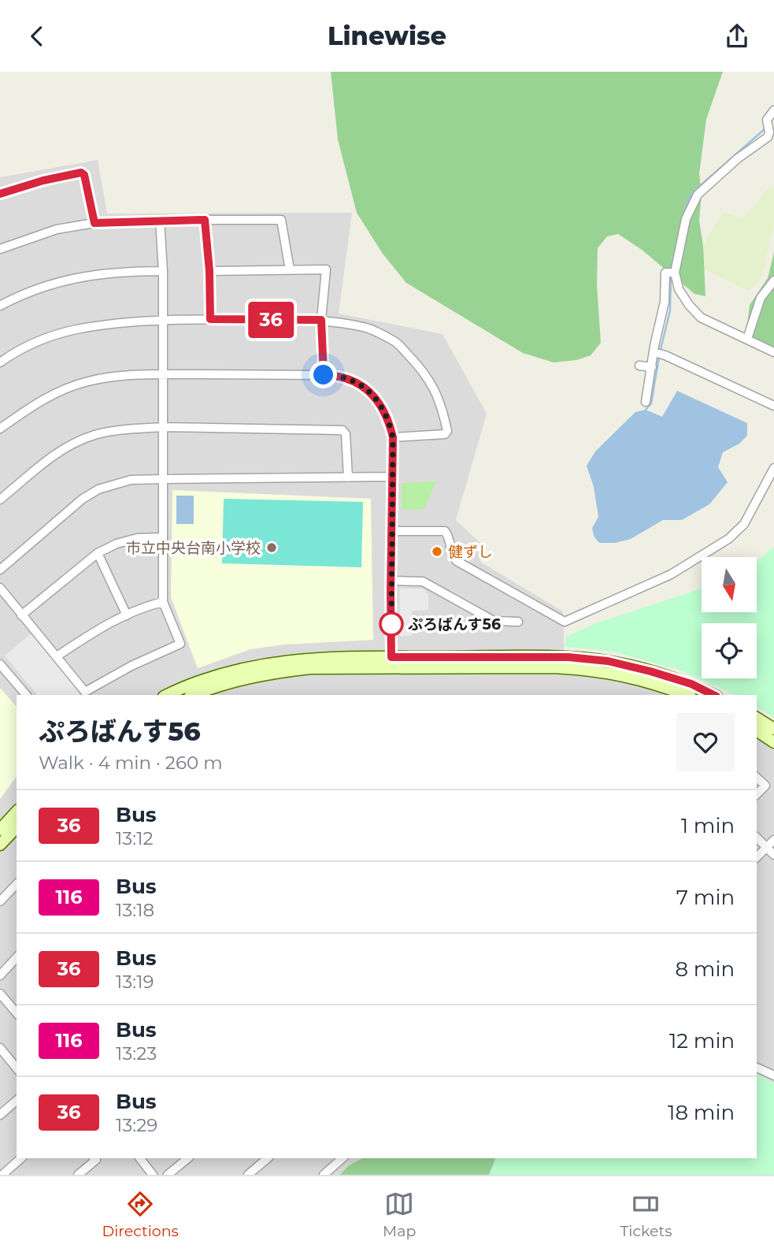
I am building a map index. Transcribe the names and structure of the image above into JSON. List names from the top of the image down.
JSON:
{
  "places": ["市立中央台南小学校", "健ずし", "ぷろばんす56"],
  "lines": ["bus line 36"],
  "north": "bottom",
  "page": {
    "header": "Linewise",
    "on_map": "36",
    "heading": ["ぷろばんす56", "Walk · 4 min · 260 m"],
    "list": [
      {
        "mark": "36",
        "name": "Bus",
        "note": "13:12",
        "value": "1 min"
      },
      {
        "mark": "116",
        "name": "Bus",
        "note": "13:18",
        "value": "7 min"
      },
      {
        "mark": "36",
        "name": "Bus",
        "note": "13:19",
        "value": "8 min"
      },
      {
        "mark": "116",
        "name": "Bus",
        "note": "13:23",
        "value": "12 min"
      },
      {
        "mark": "36",
        "name": "Bus",
        "note": "13:29",
        "value": "18 min"
      }
    ],
    "tabs": ["Directions", "Map", "Tickets"]
  }
}
